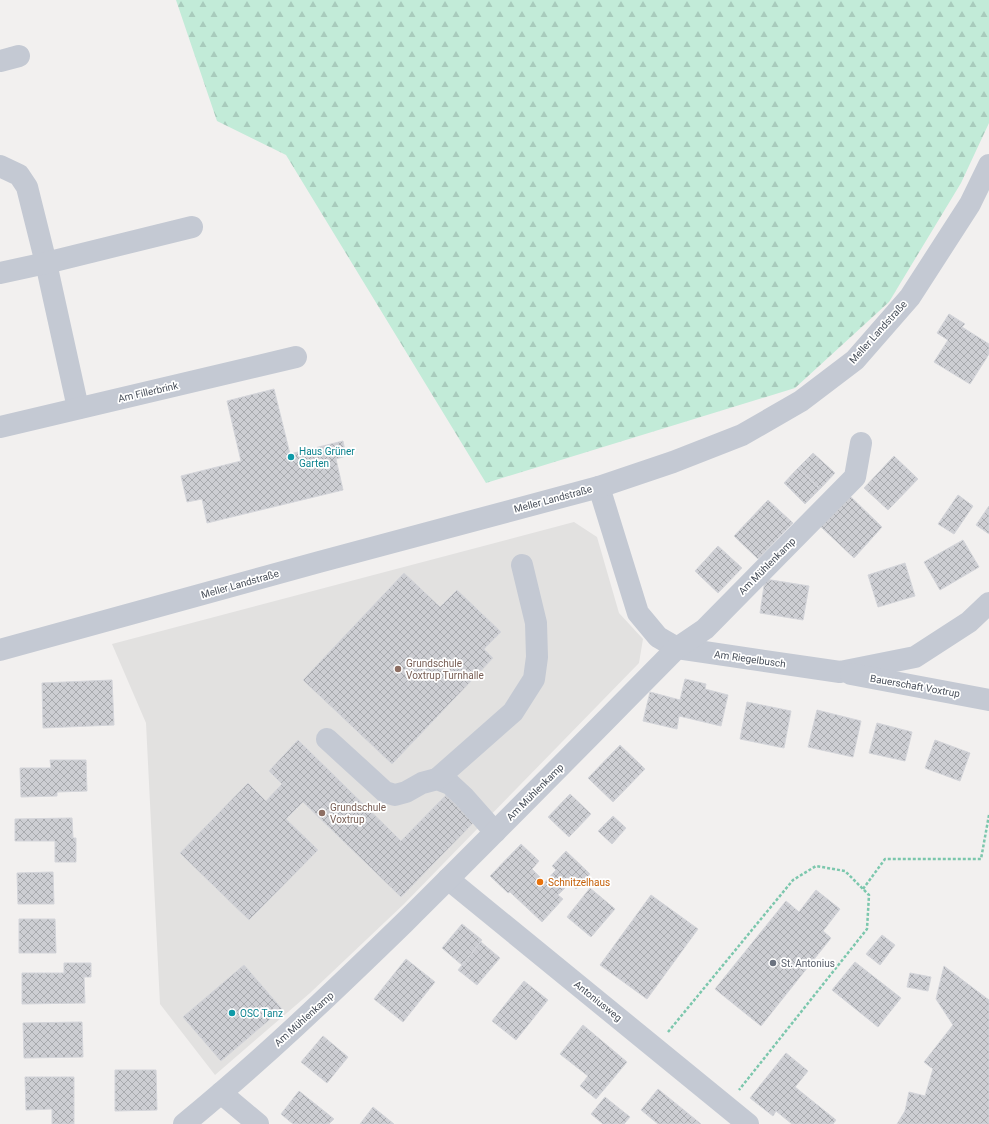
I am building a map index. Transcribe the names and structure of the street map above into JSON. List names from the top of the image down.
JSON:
{
  "streets": {
    "street": [
      "Meller Landstraße",
      "Am Fillerbrink",
      "Am Mühlenkamp",
      "Am Riegelbusch",
      "Bauerschaft Voxtrup",
      "Antoniusweg"
    ]
  },
  "crossings": [
    ["Meller Landstraße", "Am Riegelbusch"],
    ["Am Mühlenkamp", "Am Riegelbusch"],
    ["Am Mühlenkamp", "Antoniusweg"],
    ["Am Riegelbusch", "Bauerschaft Voxtrup"]
  ],
  "places": [
    "Haus Grüner Garten",
    "Grundschule Voxtrup Turnhalle",
    "Grundschule Voxtrup",
    "Schnitzelhaus",
    "St. Antonius",
    "OSC Tanz"
  ]
}
